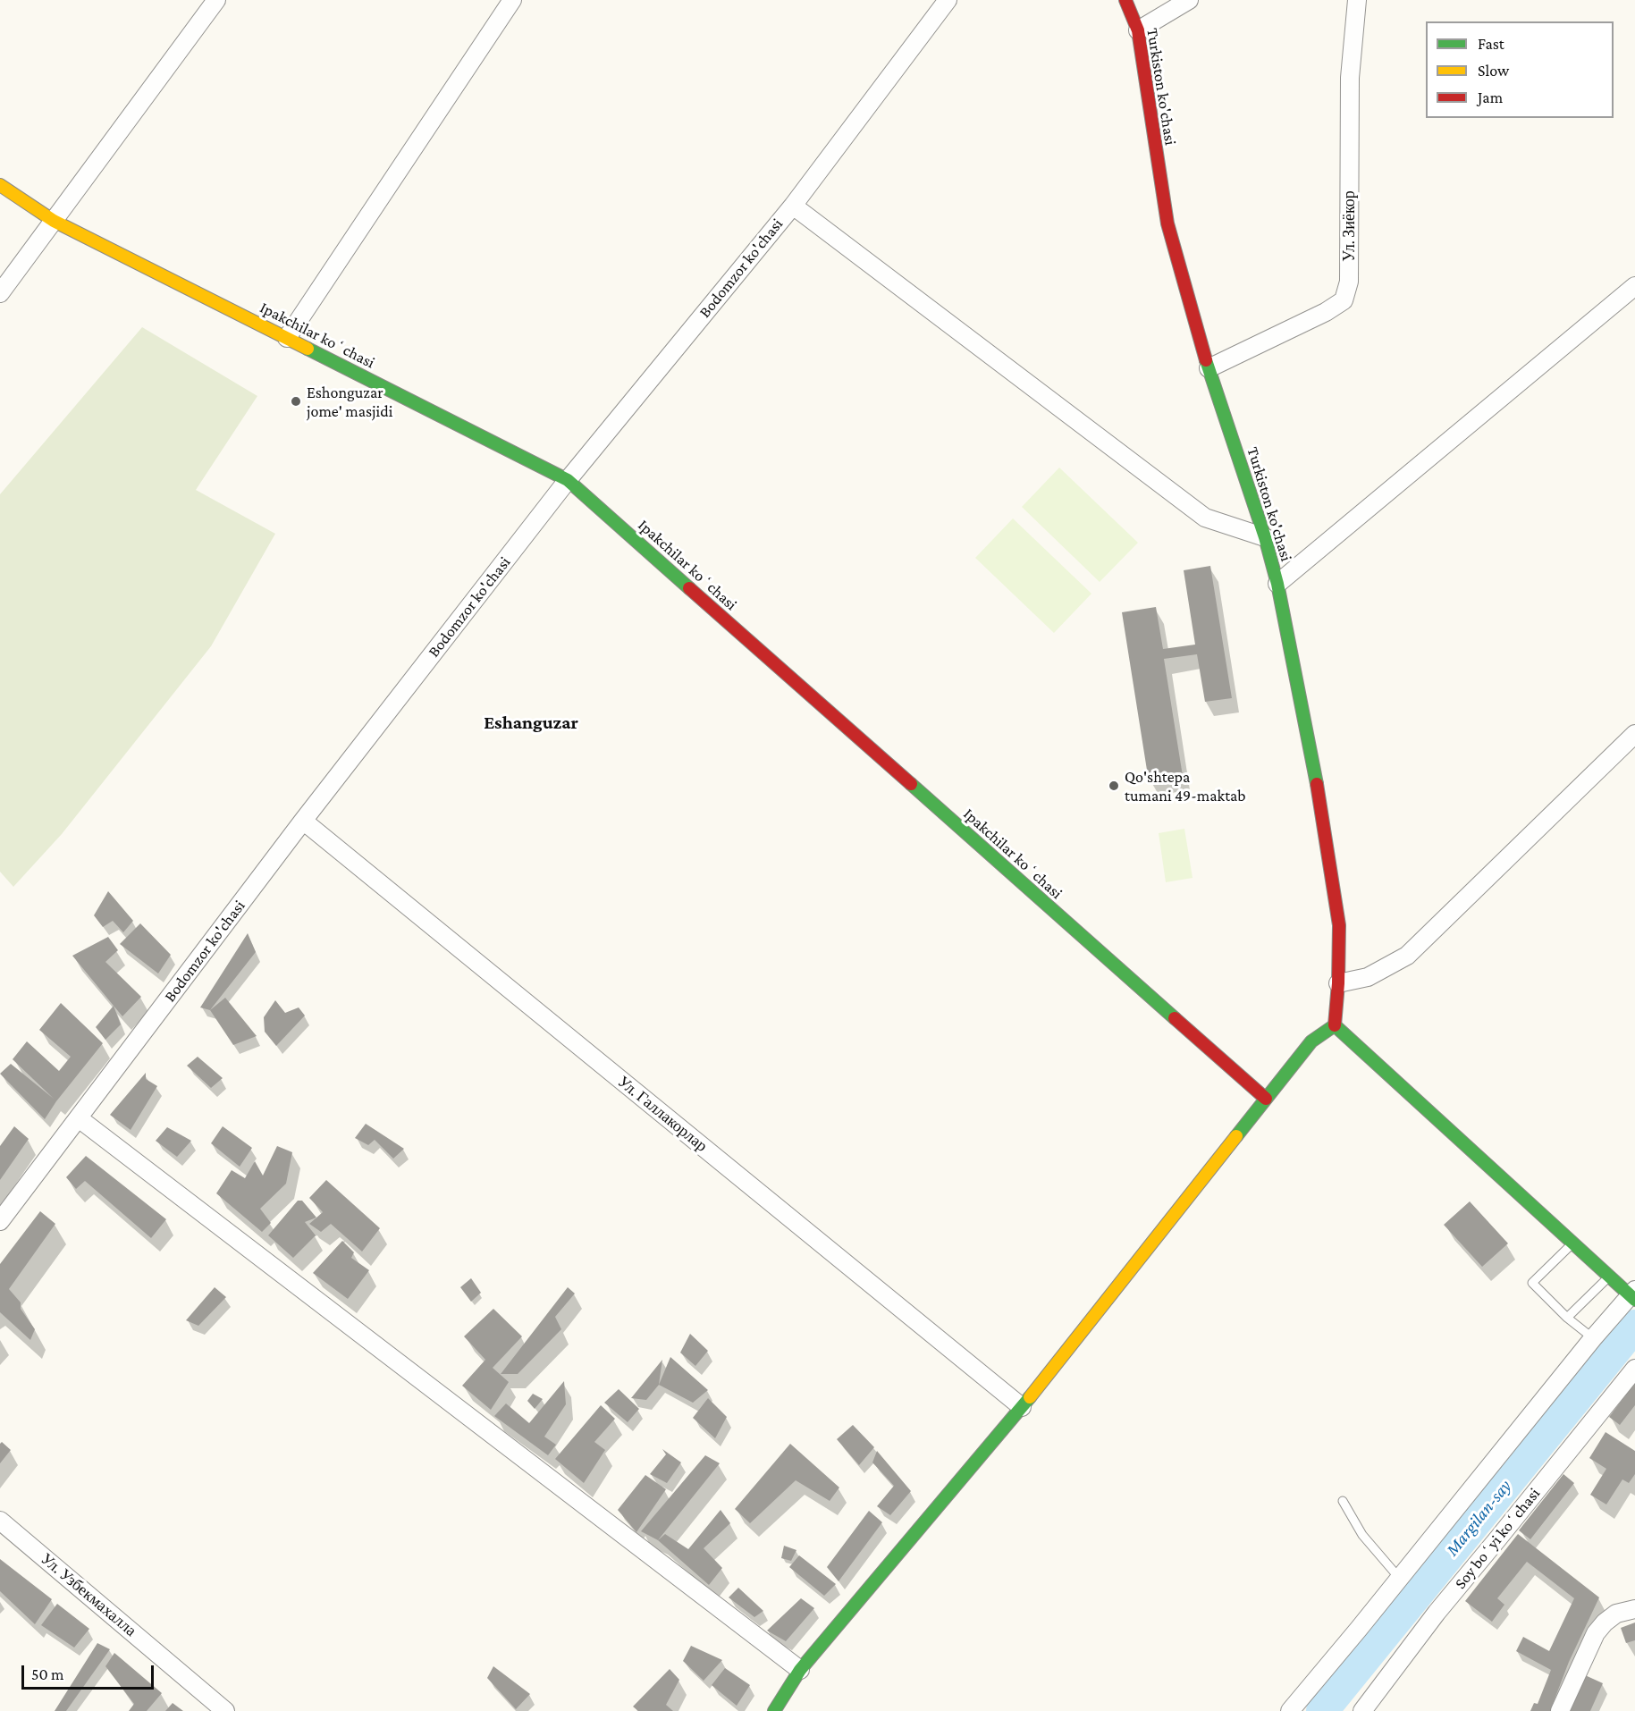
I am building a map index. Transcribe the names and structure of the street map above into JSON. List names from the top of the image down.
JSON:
{
  "streets": {
    "street": [
      "Turkiston ko'chasi",
      "Ул. Зиёкор",
      "Bodomzor ko'chasi",
      "Ipakchilar koʻchasi",
      "Ул. Галлакорлар",
      "Soy boʻyi koʻchasi",
      "Ул. Узбекмахалла"
    ]
  },
  "crossings": [
    ["Turkiston ko'chasi", "Ул. Зиёкор"],
    ["Bodomzor ko'chasi", "Ipakchilar koʻchasi"],
    ["Bodomzor ko'chasi", "Ул. Галлакорлар"]
  ],
  "districts": ["Eshanguzar"],
  "water": ["Margilan-say"],
  "places": ["Eshonguzar jome' masjidi", "Qo'shtepa tumani 49-maktab"],
  "legend": ["Fast", "Slow", "Jam"],
  "scale_bar": "50 m"
}
